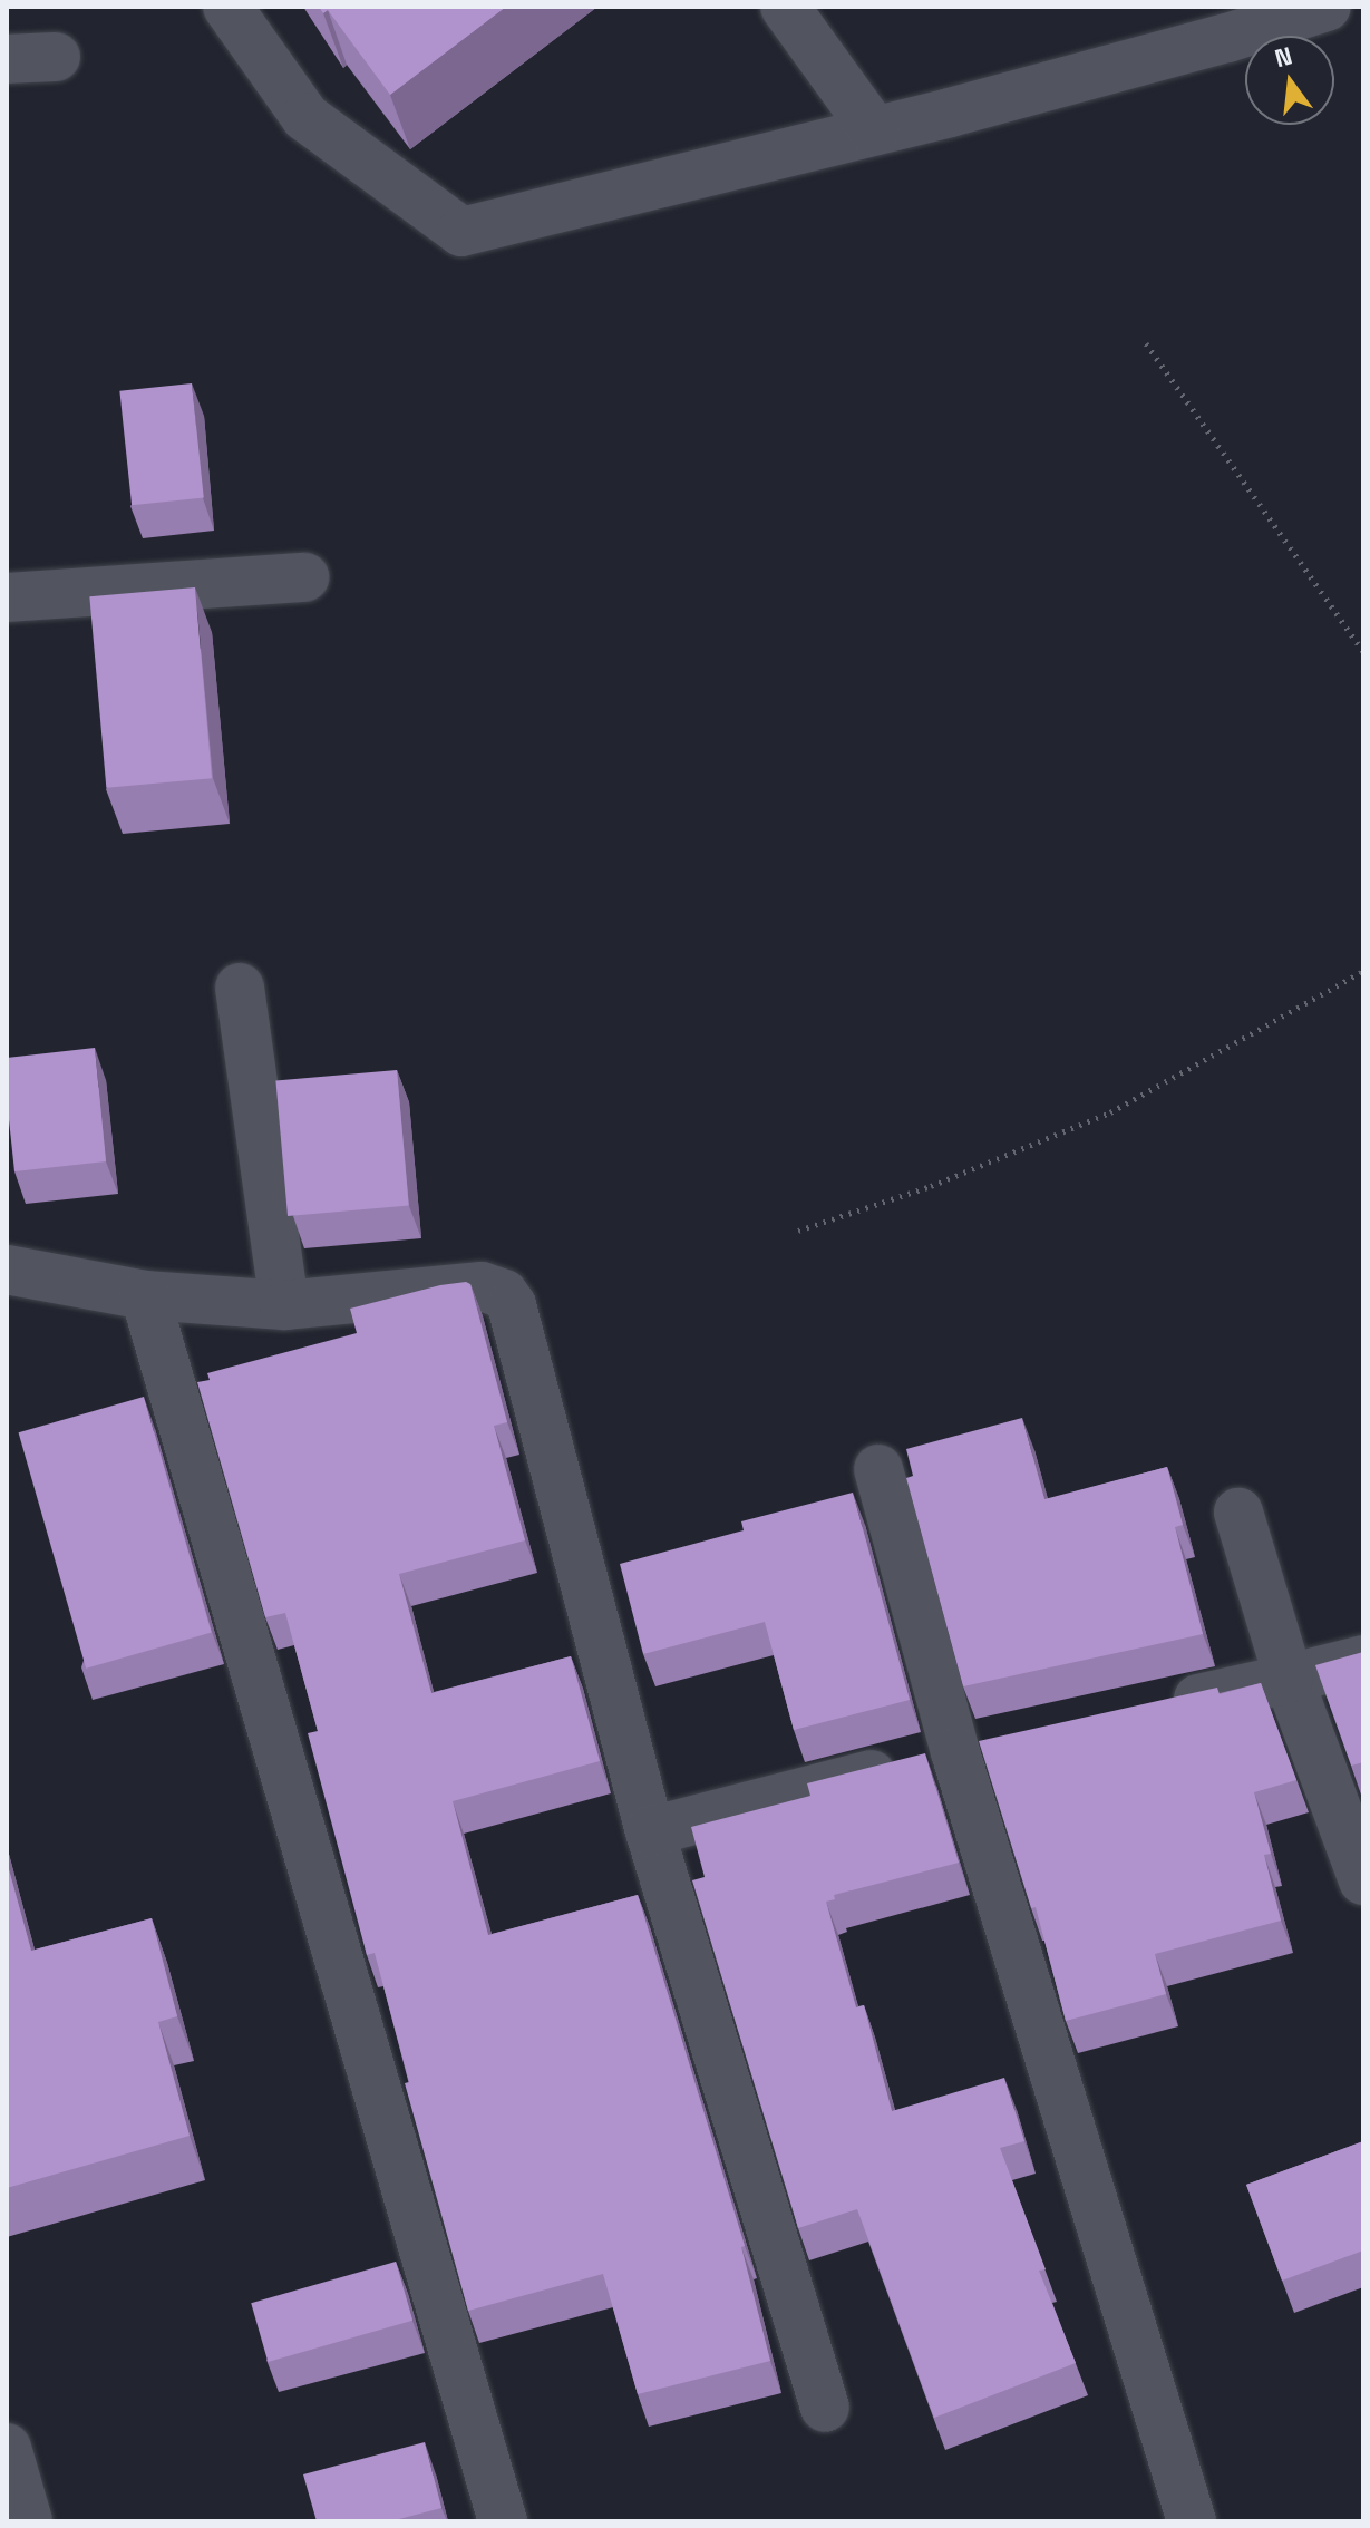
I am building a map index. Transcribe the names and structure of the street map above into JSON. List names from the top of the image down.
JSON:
{
  "north": "top"
}
